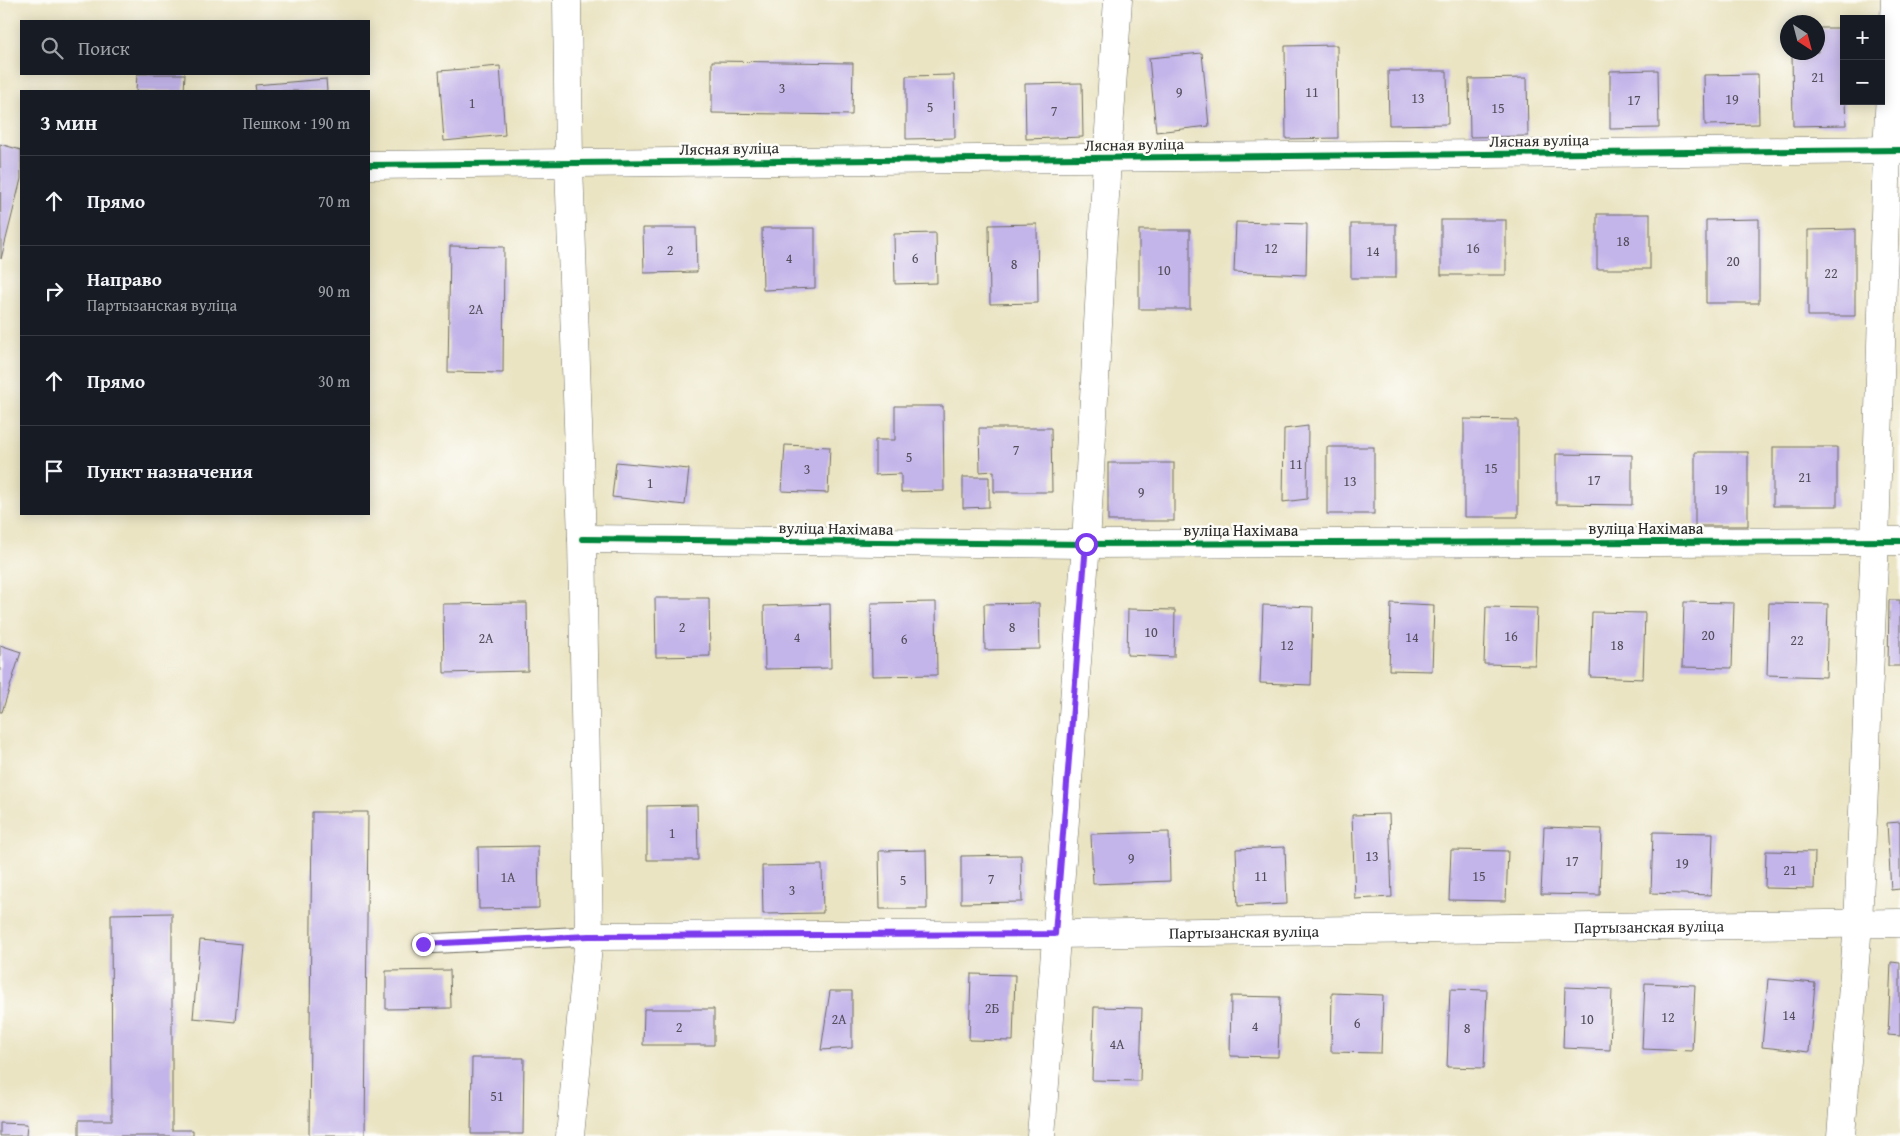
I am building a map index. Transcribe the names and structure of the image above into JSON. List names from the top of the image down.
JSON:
{
  "streets": {
    "street": ["Лясная вуліца", "вуліца Нахімава", "Партызанская вуліца"]
  },
  "house_numbers": [
    "21",
    "3",
    "9",
    "11",
    "13",
    "19",
    "17",
    "1",
    "5",
    "15",
    "7",
    "18",
    "12",
    "16",
    "2",
    "14",
    "4",
    "6",
    "20",
    "8",
    "10",
    "22",
    "2А",
    "7",
    "5",
    "11",
    "15",
    "3",
    "21",
    "17",
    "13",
    "1",
    "19",
    "9",
    "2",
    "8",
    "10",
    "20",
    "16",
    "4",
    "14",
    "2А",
    "6",
    "22",
    "12",
    "18",
    "1",
    "13",
    "9",
    "17",
    "19",
    "21",
    "11",
    "15",
    "1А",
    "7",
    "5",
    "3",
    "2Б",
    "14",
    "12",
    "2А",
    "10",
    "6",
    "4",
    "2",
    "8",
    "4А",
    "51"
  ],
  "north": "bottom right",
  "page": {
    "map_buttons": ["+", "−"],
    "search": "Поиск",
    "heading": ["3 мин", "Пешком · 190 m"],
    "list": [
      ["Прямо", "70 m"],
      ["Направо", "Партызанская вуліца", "90 m"],
      ["Прямо", "30 m"],
      "Пункт назначения"
    ]
  }
}
